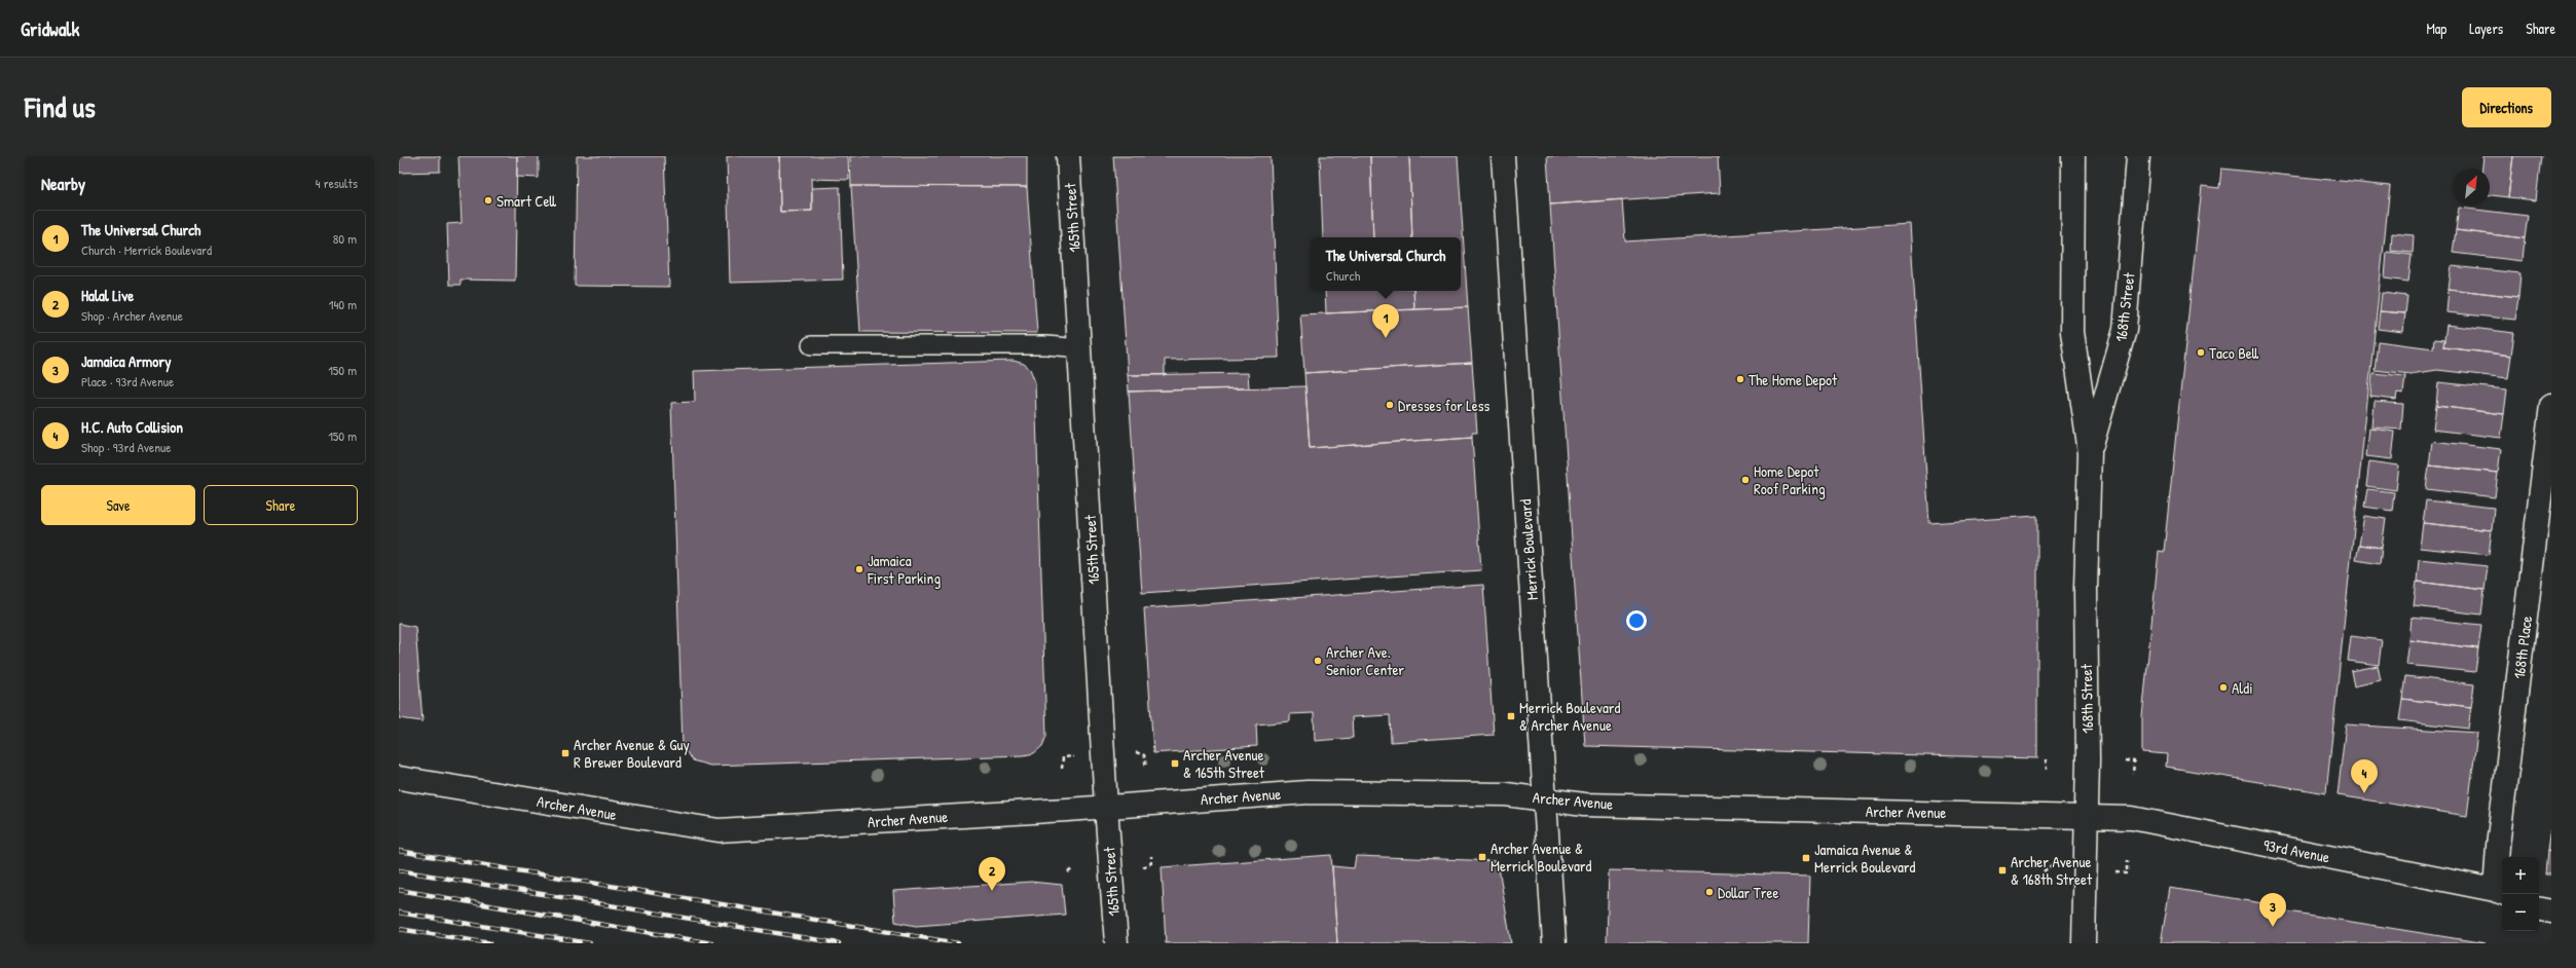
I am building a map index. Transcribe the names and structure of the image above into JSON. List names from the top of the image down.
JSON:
{
  "streets": {
    "street": [
      "165th Street",
      "168th Street",
      "Merrick Boulevard",
      "168th Place",
      "Archer Avenue",
      "93rd Avenue"
    ]
  },
  "crossings": [
    ["165th Street", "Archer Avenue"],
    ["168th Street", "Archer Avenue"],
    ["168th Street", "93rd Avenue"],
    ["Merrick Boulevard", "Archer Avenue"],
    ["168th Place", "93rd Avenue"],
    ["Archer Avenue", "93rd Avenue"]
  ],
  "places": {
    "other": [
      "Smart Cell",
      "Taco Bell",
      "The Home Depot",
      "Dresses for Less",
      "Home Depot Roof Parking",
      "Jamaica First Parking",
      "Archer Ave. Senior Center",
      "Aldi",
      "Dollar Tree"
    ],
    "transit": [
      "Merrick Boulevard & Archer Avenue",
      "Archer Avenue & Guy R Brewer Boulevard",
      "Archer Avenue & 165th Street",
      "Archer Avenue & Merrick Boulevard",
      "Jamaica Avenue & Merrick Boulevard",
      "Archer Avenue & 168th Street"
    ]
  },
  "north": "top right",
  "page": {
    "header": "Gridwalk",
    "nav": ["Map", "Layers", "Share"],
    "title": "Find us",
    "buttons": [
      "Directions",
      ["Save", "Share"]
    ],
    "heading": ["Nearby", "4 results"],
    "list": [
      {
        "mark": "1",
        "name": "The Universal Church",
        "note": "Church · Merrick Boulevard",
        "value": "80 m"
      },
      {
        "mark": "2",
        "name": "Halal Live",
        "note": "Shop · Archer Avenue",
        "value": "140 m"
      },
      {
        "mark": "3",
        "name": "Jamaica Armory",
        "note": "Place · 93rd Avenue",
        "value": "150 m"
      },
      {
        "mark": "4",
        "name": "H.C. Auto Collision",
        "note": "Shop · 93rd Avenue",
        "value": "150 m"
      }
    ],
    "popup": ["The Universal Church", "Church"],
    "pins": [
      "1",
      "4",
      "2",
      "3"
    ],
    "map_buttons": ["+", "−"]
  }
}
